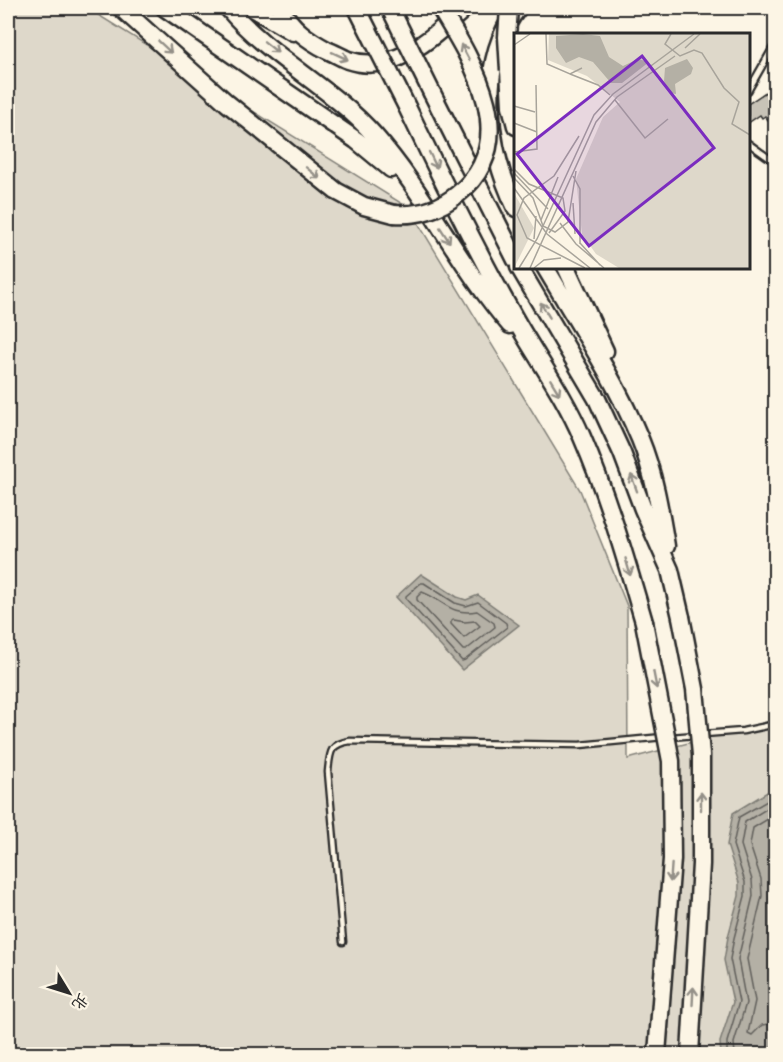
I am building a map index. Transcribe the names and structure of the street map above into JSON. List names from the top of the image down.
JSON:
{
  "north": "bottom right"
}
